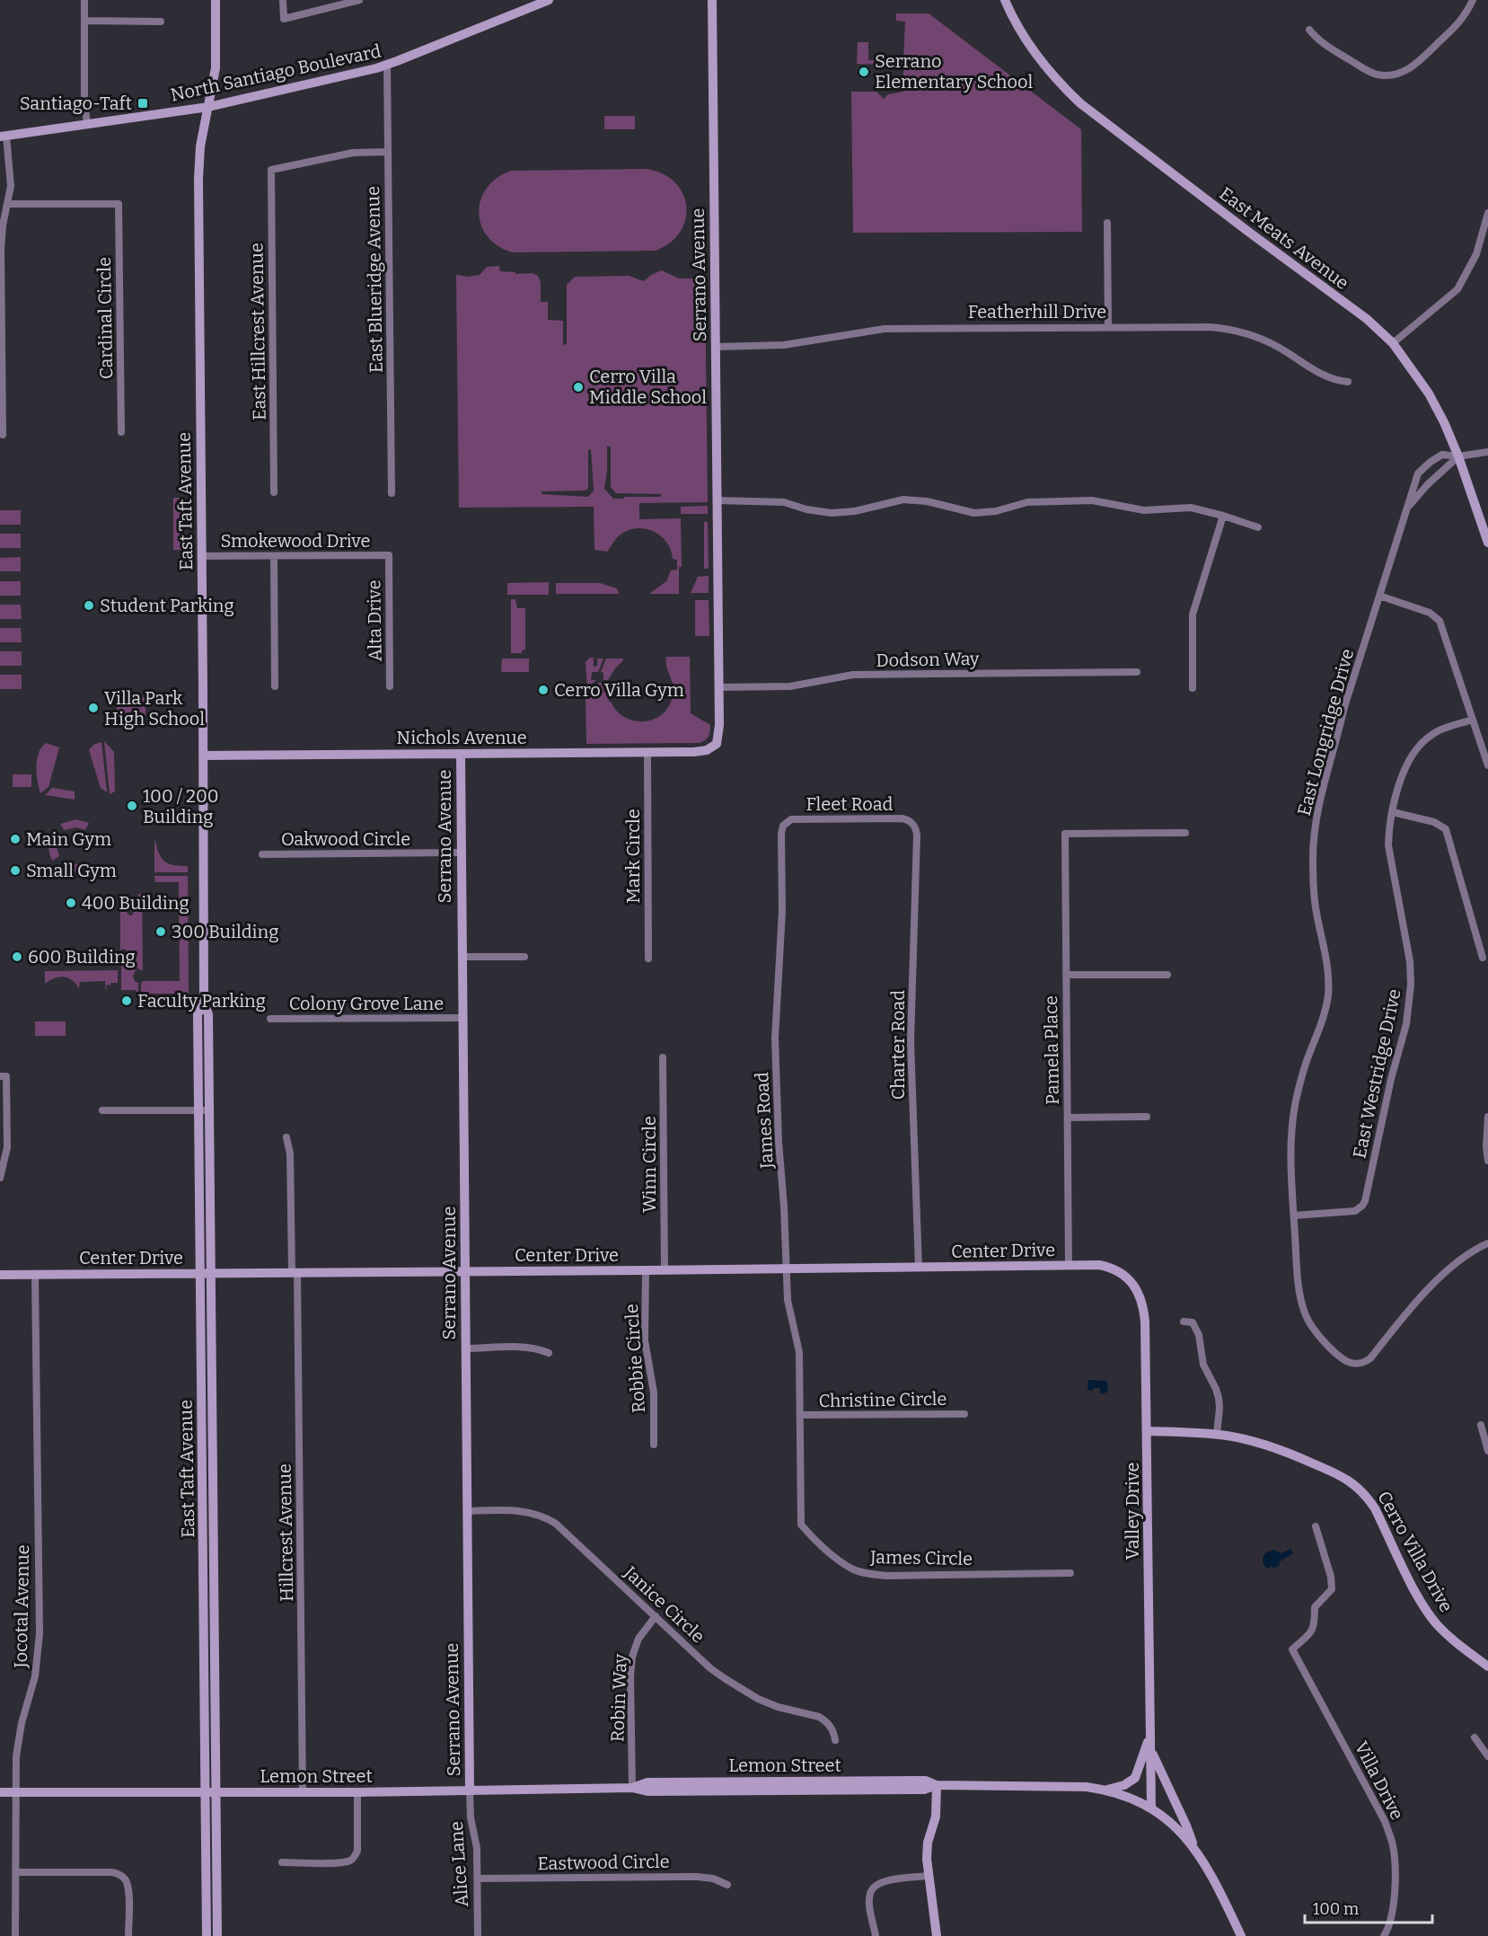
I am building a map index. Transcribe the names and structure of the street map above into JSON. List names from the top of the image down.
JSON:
{
  "streets": {
    "street": [
      "North Santiago Boulevard",
      "East Meats Avenue",
      "Serrano Avenue",
      "East Blueridge Avenue",
      "Featherhill Drive",
      "Cardinal Circle",
      "East Hillcrest Avenue",
      "East Taft Avenue",
      "Smokewood Drive",
      "Alta Drive",
      "Dodson Way",
      "East Longridge Drive",
      "Nichols Avenue",
      "Fleet Road",
      "Oakwood Circle",
      "Mark Circle",
      "Colony Grove Lane",
      "Charter Road",
      "Pamela Place",
      "East Westridge Drive",
      "James Road",
      "Winn Circle",
      "Center Drive",
      "Robbie Circle",
      "Christine Circle",
      "Valley Drive",
      "Hillcrest Avenue",
      "Cerro Villa Drive",
      "James Circle",
      "Janice Circle",
      "Jocotal Avenue",
      "Robin Way",
      "Lemon Street",
      "Villa Drive",
      "Eastwood Circle",
      "Alice Lane"
    ]
  },
  "crossings": [
    ["North Santiago Boulevard", "East Blueridge Avenue"],
    ["North Santiago Boulevard", "East Taft Avenue"],
    ["East Meats Avenue", "East Longridge Drive"],
    ["Serrano Avenue", "Featherhill Drive"],
    ["Serrano Avenue", "Dodson Way"],
    ["Serrano Avenue", "Nichols Avenue"],
    ["Serrano Avenue", "Oakwood Circle"],
    ["Serrano Avenue", "Colony Grove Lane"],
    ["Serrano Avenue", "Center Drive"],
    ["Serrano Avenue", "Janice Circle"],
    ["Serrano Avenue", "Lemon Street"],
    ["Serrano Avenue", "Alice Lane"],
    ["East Blueridge Avenue", "East Hillcrest Avenue"],
    ["East Taft Avenue", "Smokewood Drive"],
    ["East Taft Avenue", "Nichols Avenue"],
    ["East Taft Avenue", "Center Drive"],
    ["East Taft Avenue", "Lemon Street"],
    ["Smokewood Drive", "Alta Drive"],
    ["East Longridge Drive", "East Westridge Drive"],
    ["Nichols Avenue", "Mark Circle"],
    ["Fleet Road", "Charter Road"],
    ["Fleet Road", "James Road"],
    ["Charter Road", "Center Drive"],
    ["Pamela Place", "Center Drive"],
    ["James Road", "Center Drive"],
    ["James Road", "Christine Circle"],
    ["James Road", "James Circle"],
    ["Winn Circle", "Center Drive"],
    ["Center Drive", "Robbie Circle"],
    ["Center Drive", "Valley Drive"],
    ["Center Drive", "Hillcrest Avenue"],
    ["Center Drive", "Jocotal Avenue"],
    ["Christine Circle", "James Circle"],
    ["Valley Drive", "Cerro Villa Drive"],
    ["Valley Drive", "Lemon Street"],
    ["Hillcrest Avenue", "Lemon Street"],
    ["Janice Circle", "Robin Way"],
    ["Jocotal Avenue", "Lemon Street"],
    ["Robin Way", "Lemon Street"],
    ["Lemon Street", "Alice Lane"],
    ["Eastwood Circle", "Alice Lane"]
  ],
  "places": {
    "other": [
      "Serrano Elementary School",
      "Cerro Villa Middle School",
      "Student Parking",
      "Cerro Villa Gym",
      "Villa Park High School",
      "100 / 200 Building",
      "Main Gym",
      "Small Gym",
      "400 Building",
      "300 Building",
      "600 Building",
      "Faculty Parking"
    ],
    "transit": ["Santiago-Taft"]
  },
  "scale_bar": "100 m"
}
